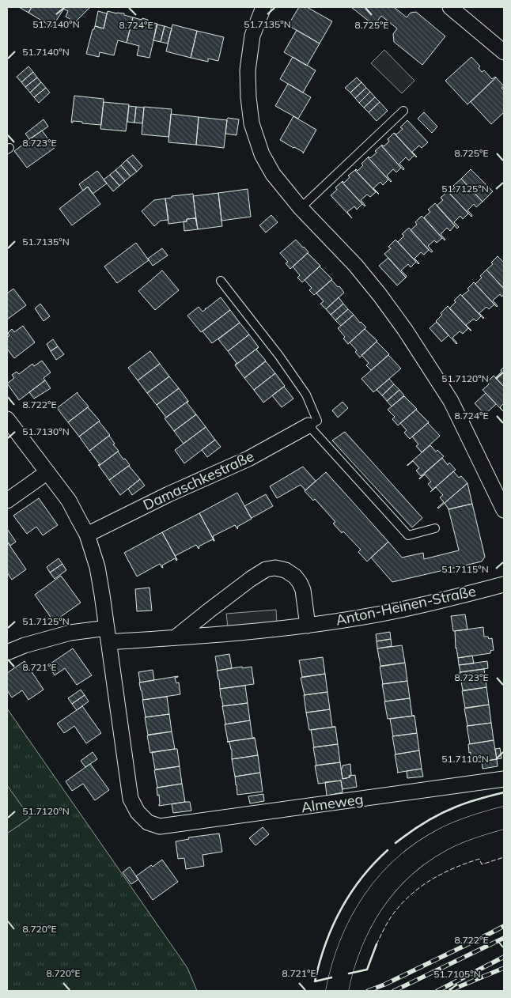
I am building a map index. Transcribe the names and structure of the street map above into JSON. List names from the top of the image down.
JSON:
{
  "streets": {
    "street": ["Damaschkestraße", "Anton-Heinen-Straße", "Almeweg"]
  },
  "crossings": [
    ["Anton-Heinen-Straße", "Almeweg"]
  ],
  "coordinates": [
    "51.7135°N",
    "51.7140°N",
    "8.725°E",
    "8.724°E",
    "8.723°E",
    "51.7125°N",
    "51.7120°N",
    "8.722°E",
    "51.7130°N",
    "51.7115°N",
    "8.721°E",
    "51.7110°N",
    "8.720°E",
    "51.7105°N"
  ]
}
